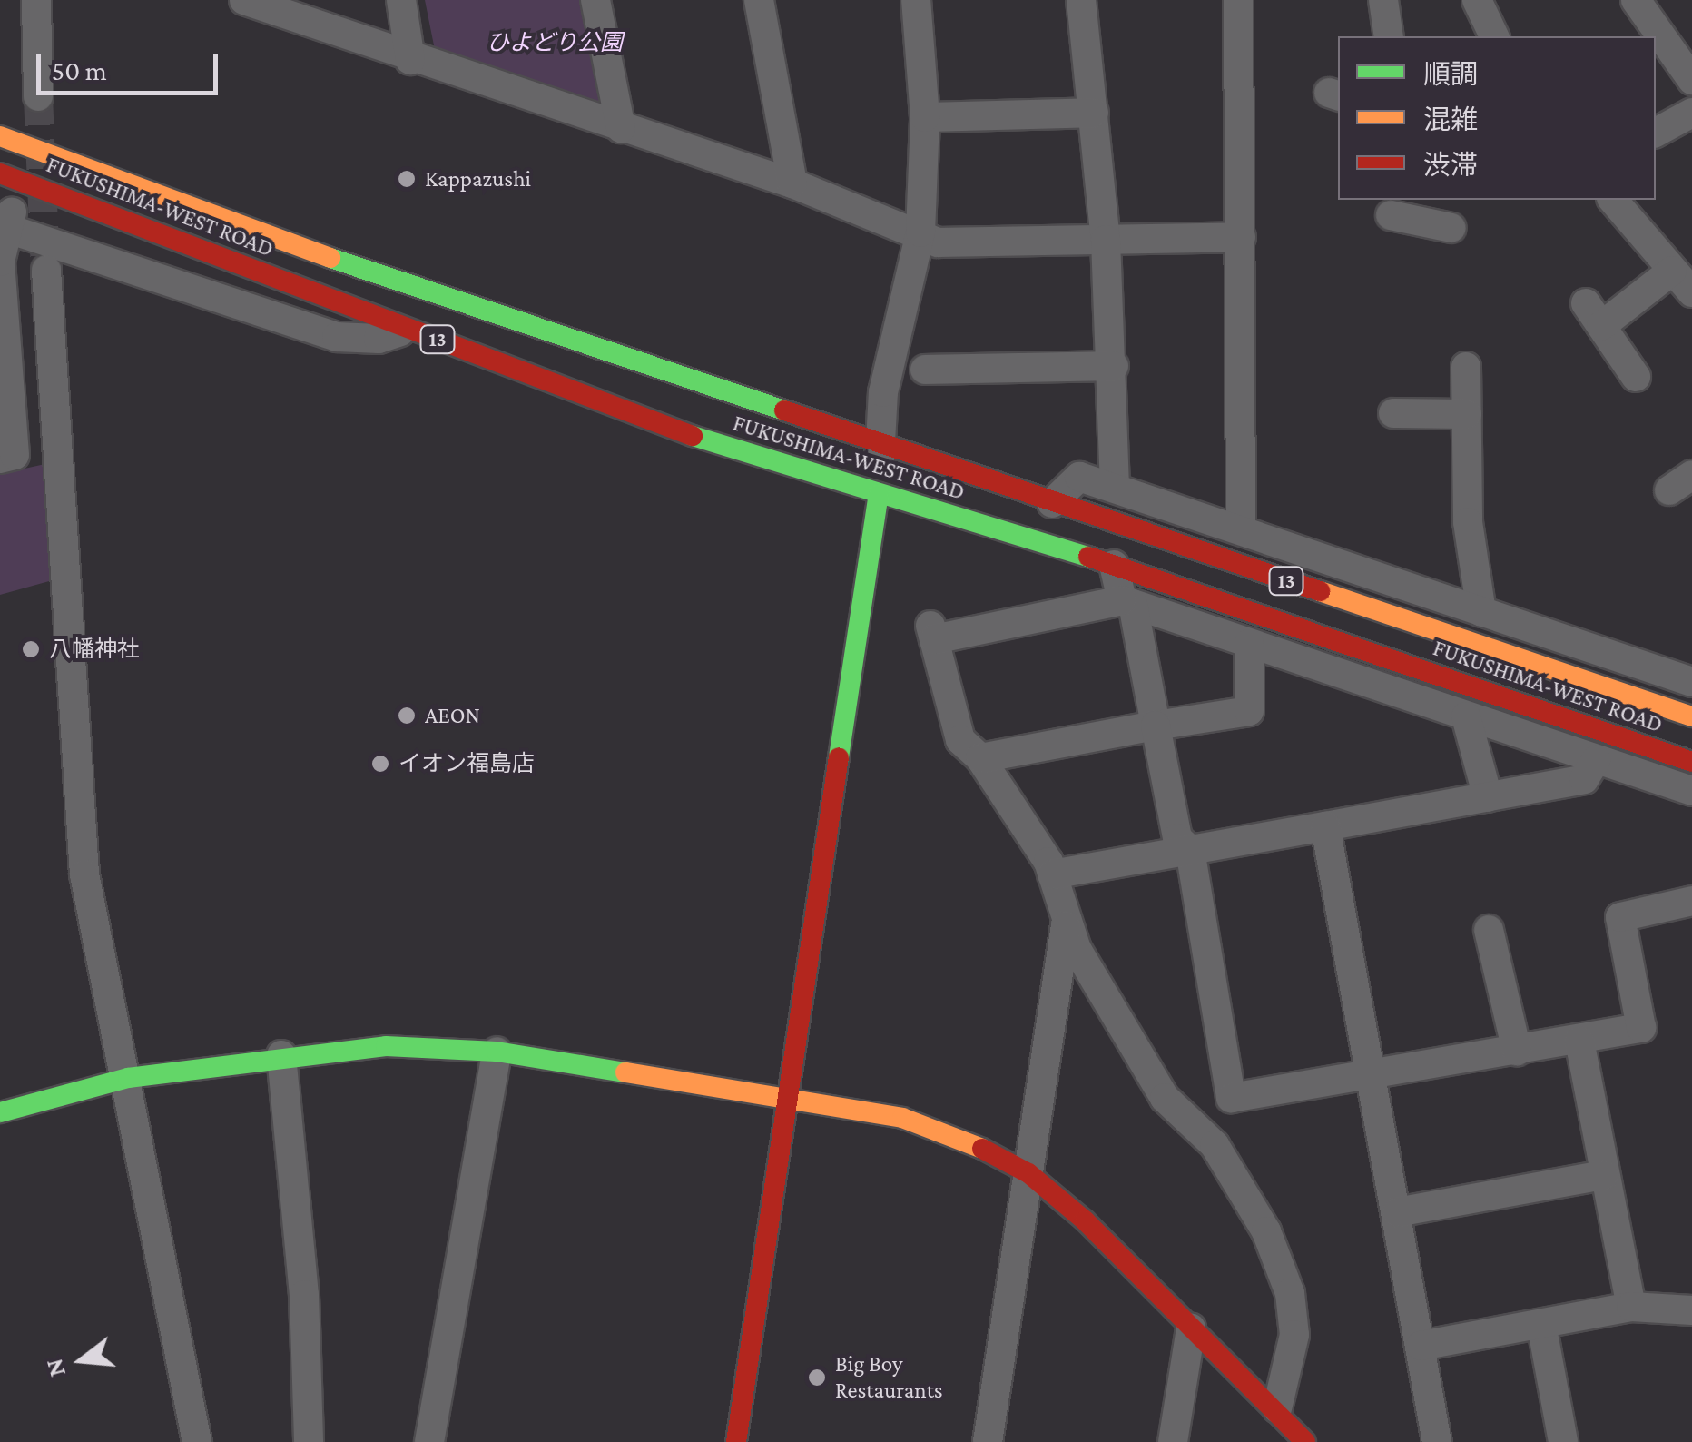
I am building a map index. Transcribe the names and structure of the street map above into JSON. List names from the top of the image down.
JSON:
{
  "streets": {
    "main road": ["FUKUSHIMA-WEST ROAD", "13"]
  },
  "parks": ["ひよどり公園"],
  "places": [
    "Kappazushi",
    "八幡神社",
    "AEON",
    "イオン福島店",
    "Big Boy Restaurants"
  ],
  "legend": ["順調", "混雑", "渋滞"],
  "scale_bar": "50 m",
  "north": "left"
}
